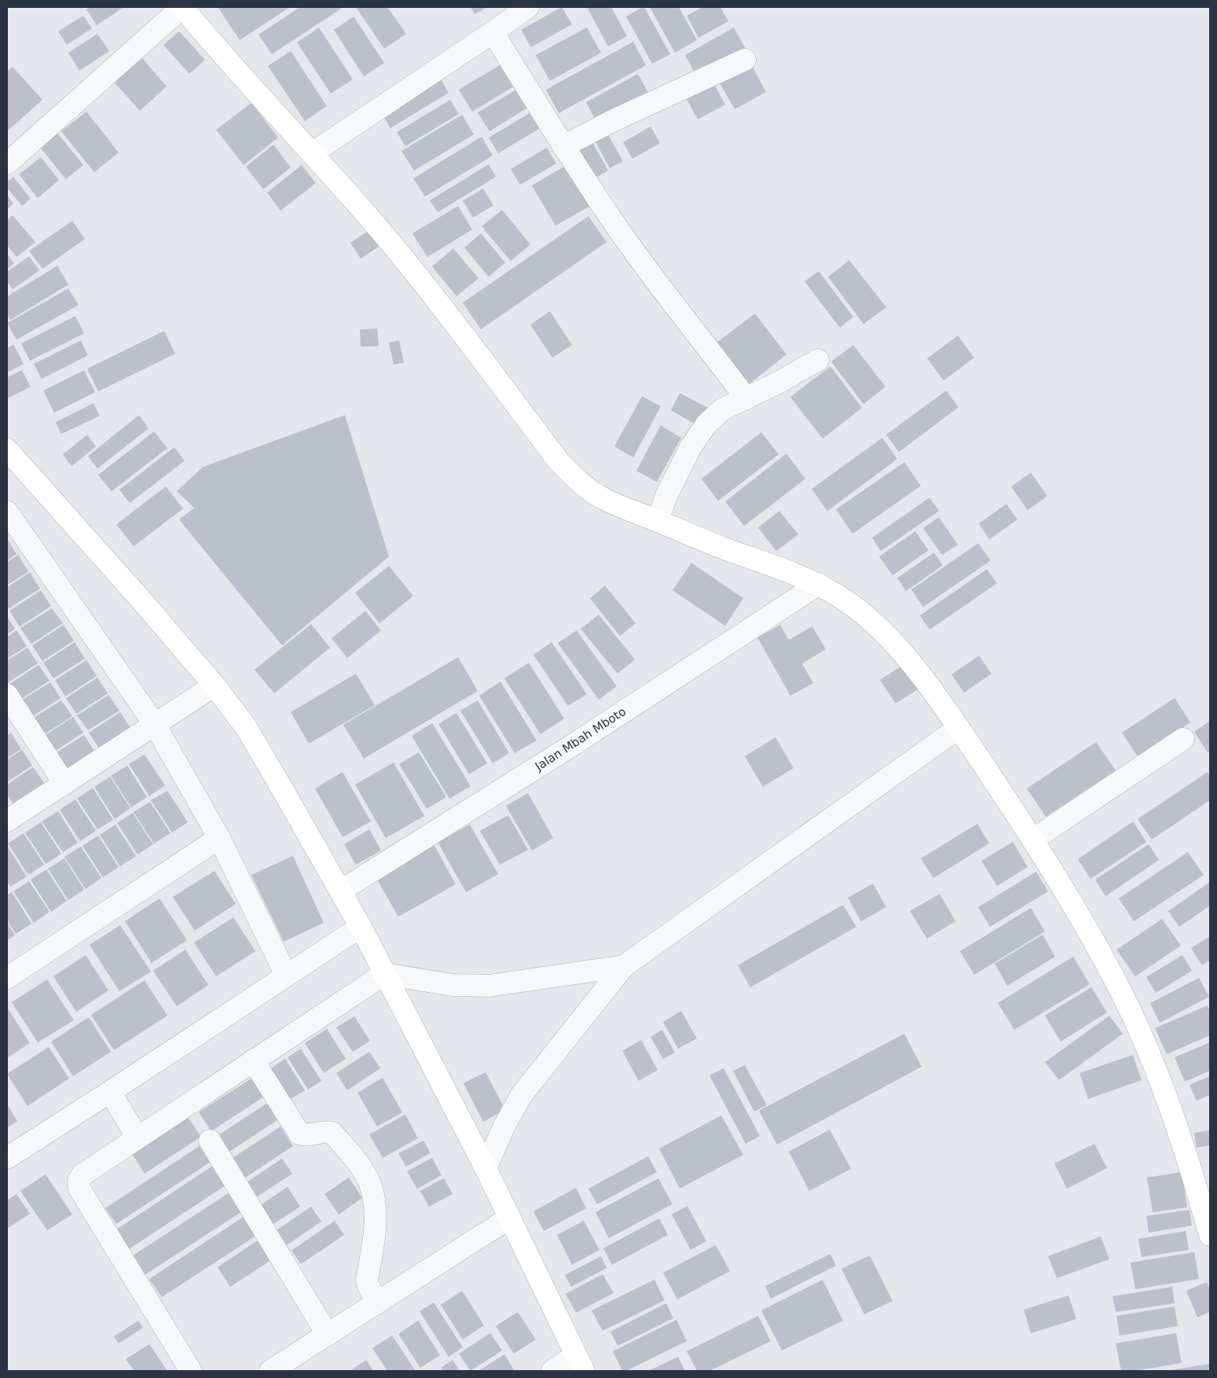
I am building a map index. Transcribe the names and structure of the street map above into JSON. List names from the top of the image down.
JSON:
{
  "streets": {
    "street": ["Jalan Mbah Mboto"]
  }
}
